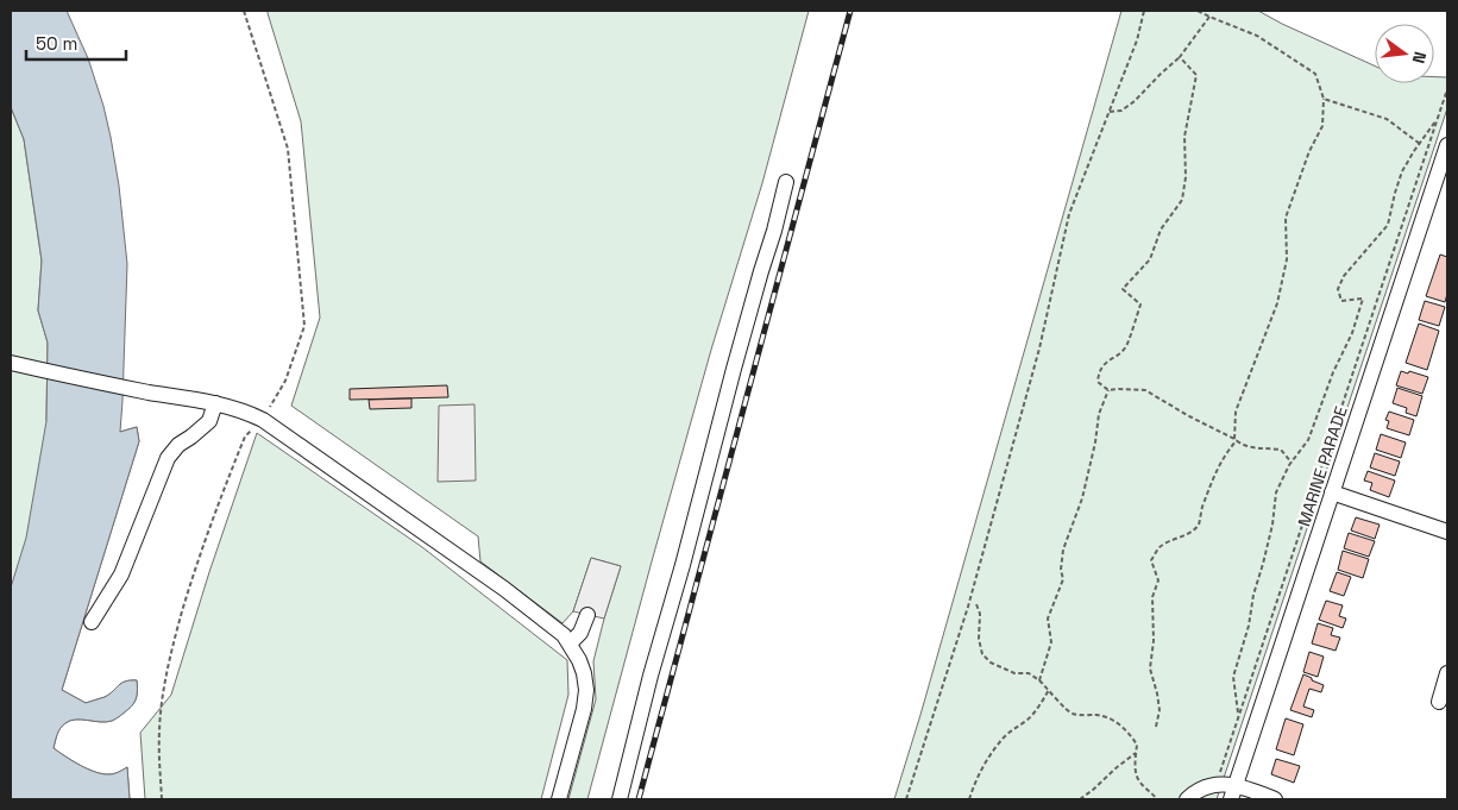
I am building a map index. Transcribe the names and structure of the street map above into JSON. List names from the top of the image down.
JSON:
{
  "streets": {
    "street": ["MARINE PARADE"]
  },
  "scale_bar": "50 m",
  "north": "right"
}
